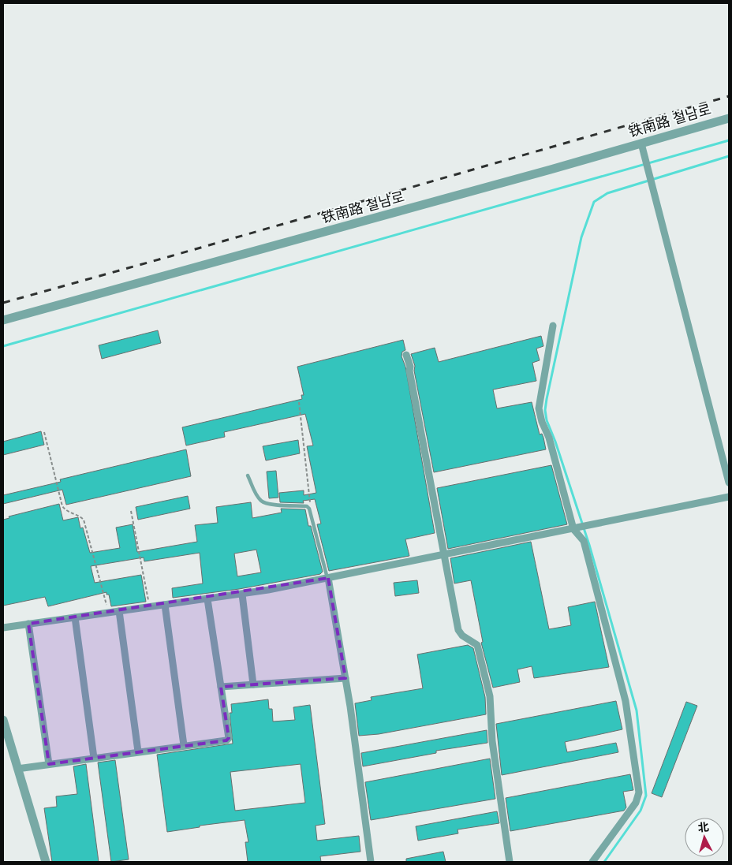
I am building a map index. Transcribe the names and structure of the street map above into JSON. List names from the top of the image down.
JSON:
{
  "streets": {
    "street": ["铁南路 철남로"]
  },
  "north": "top"
}
